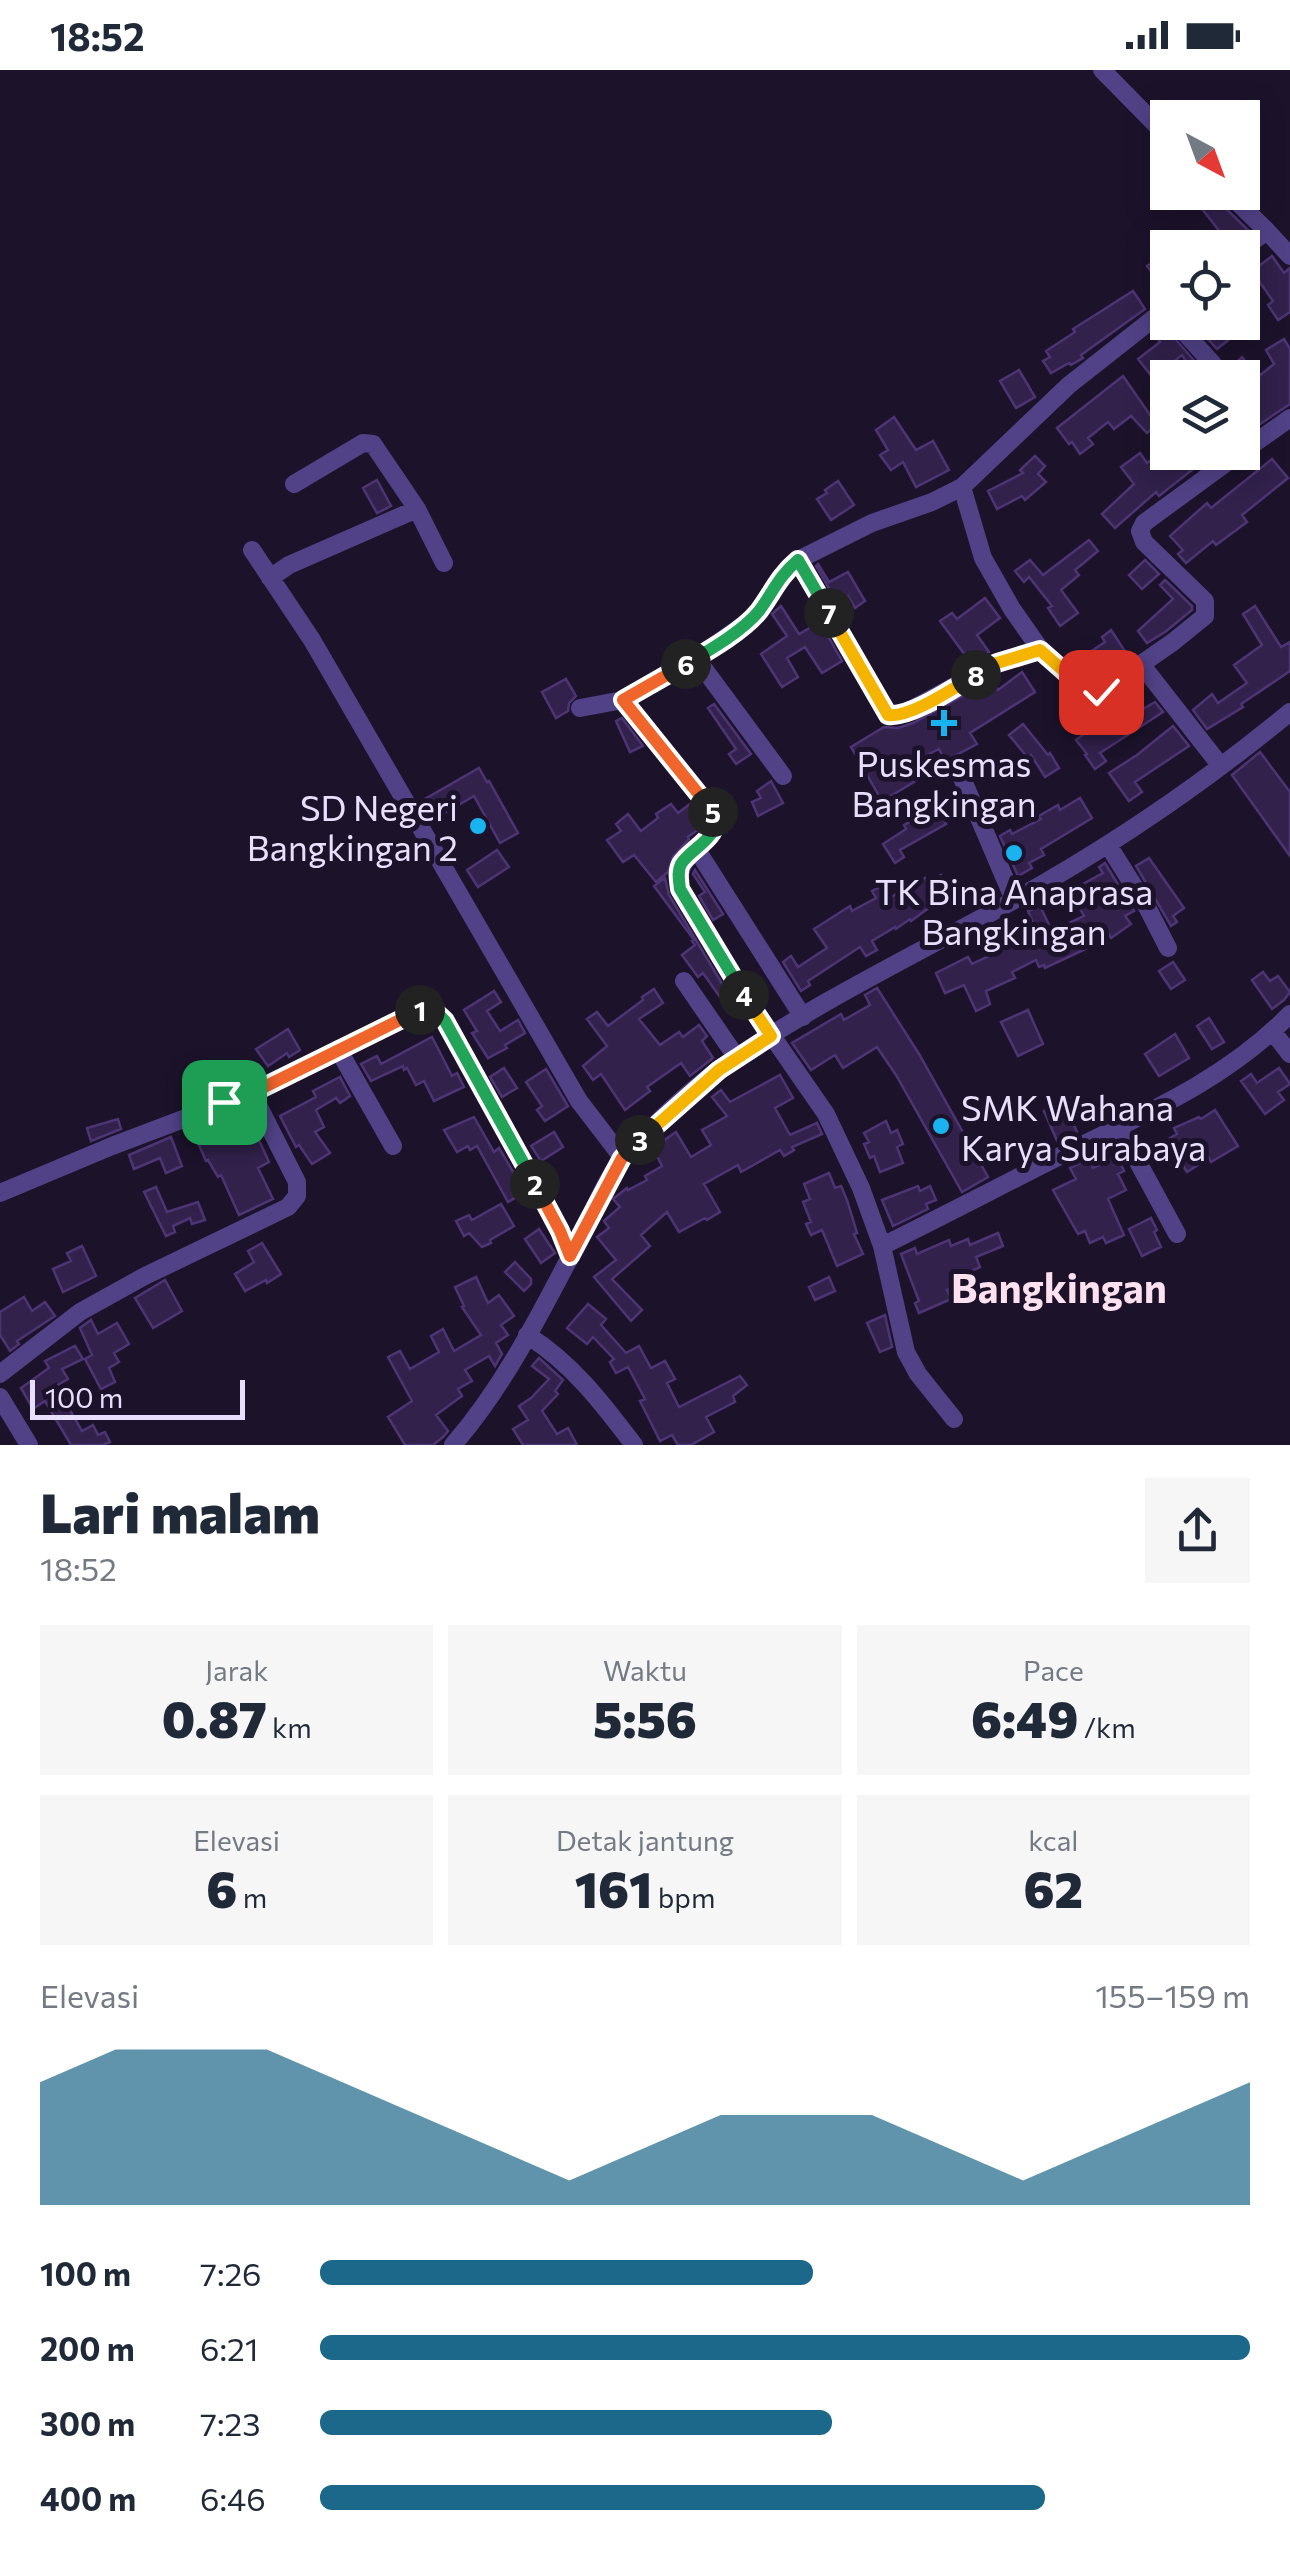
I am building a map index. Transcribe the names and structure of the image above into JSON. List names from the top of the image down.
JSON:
{
  "districts": ["Bangkingan"],
  "places": {
    "health": ["Puskesmas Bangkingan"],
    "other": ["SD Negeri Bangkingan 2", "TK Bina Anaprasa Bangkingan", "SMK Wahana Karya Surabaya"]
  },
  "scale_bar": "100 m",
  "north": "bottom right",
  "page": {
    "status": "18:52",
    "pins": [
      "7",
      "6",
      "8",
      "5",
      "4",
      "1",
      "3",
      "2"
    ],
    "scale": "100 m",
    "heading": ["Lari malam", "18:52"],
    "stats": [
      ["Jarak", "0.87 km"],
      ["Waktu", "5:56"],
      ["Pace", "6:49 /km"],
      ["Elevasi", "6 m"],
      ["Detak jantung", "161 bpm"],
      ["kcal", "62"]
    ],
    "chart": ["Elevasi", "155–159 m"],
    "list": [
      {
        "name": "100 m",
        "note": "7:26"
      },
      {
        "name": "200 m",
        "note": "6:21"
      },
      {
        "name": "300 m",
        "note": "7:23"
      },
      {
        "name": "400 m",
        "note": "6:46"
      }
    ]
  }
}
